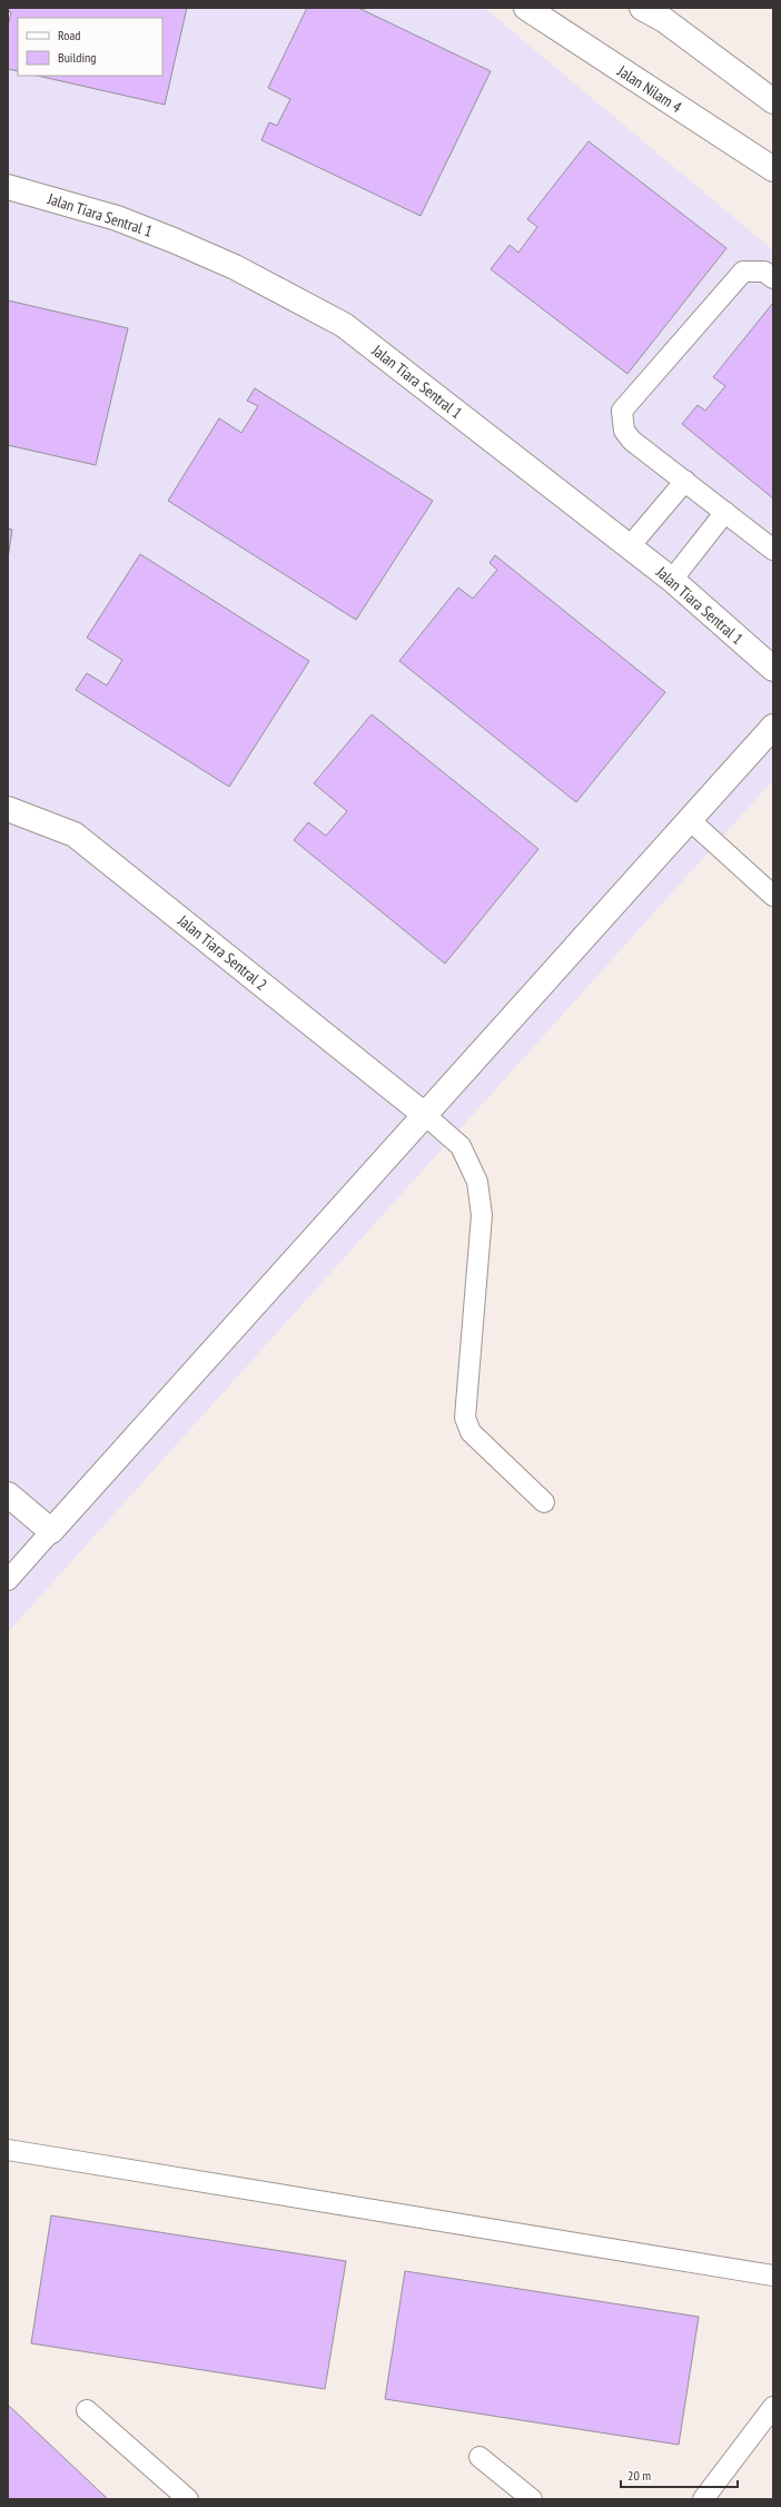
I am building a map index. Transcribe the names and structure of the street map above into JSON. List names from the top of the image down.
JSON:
{
  "streets": {
    "street": ["Jalan Nilam 4", "Jalan Tiara Sentral 1", "Jalan Tiara Sentral 2"]
  },
  "legend": ["Road", "Building"],
  "scale_bar": "20 m"
}
